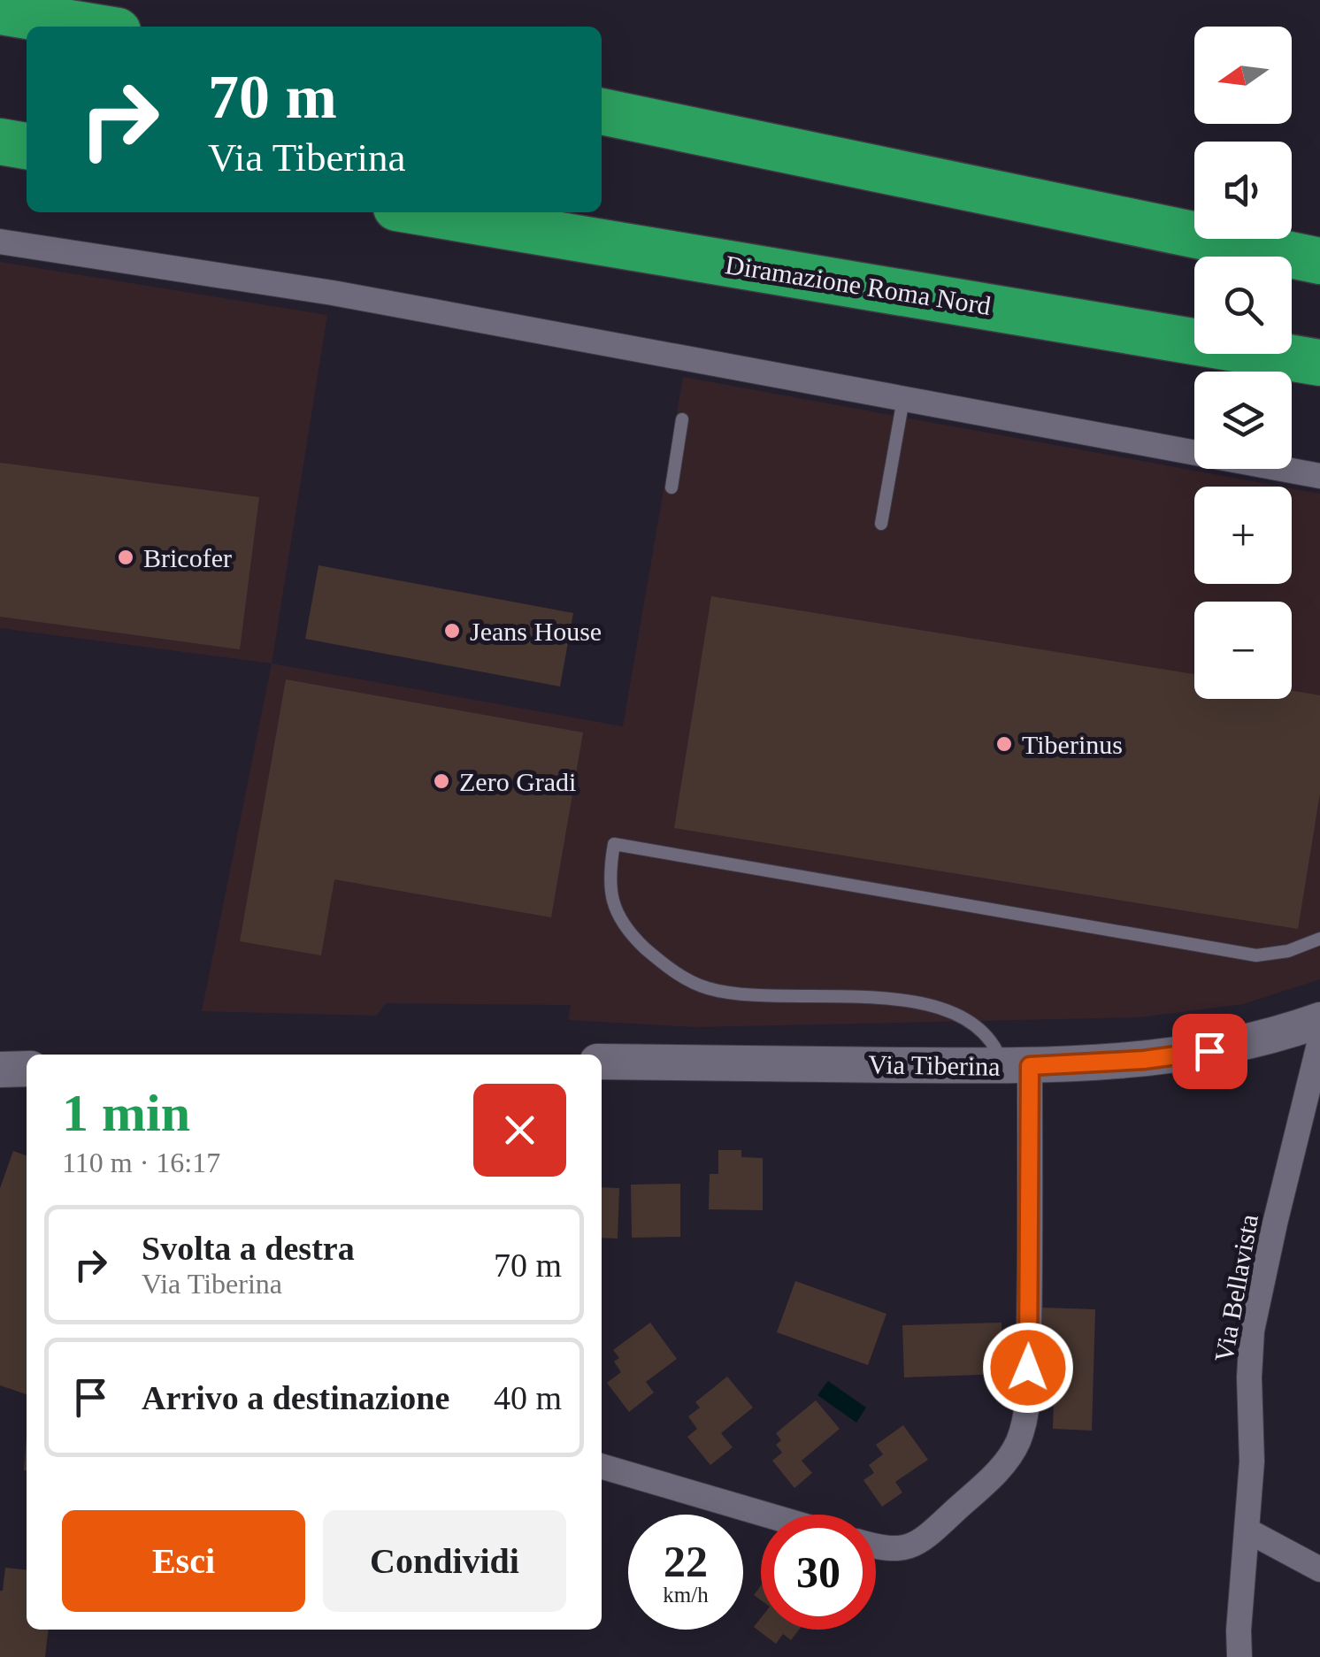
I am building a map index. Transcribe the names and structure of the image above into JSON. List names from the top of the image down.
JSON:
{
  "streets": {
    "highway": ["Diramazione Roma Nord"],
    "main road": ["Via Tiberina"],
    "street": ["Via Bellavista"]
  },
  "places": [
    "Bricofer",
    "Jeans House",
    "Tiberinus",
    "Zero Gradi"
  ],
  "north": "left",
  "page": {
    "map_buttons": ["+", "−"],
    "turn": ["70 m", "Via Tiberina"],
    "heading": ["1 min", "110 m · 16:17"],
    "list": [
      {
        "name": "Svolta a destra",
        "note": "Via Tiberina",
        "value": "70 m"
      },
      {
        "name": "Arrivo a destinazione",
        "value": "40 m"
      }
    ],
    "buttons": ["Esci", "Condividi"],
    "speed": "22 km/h",
    "limit": "30"
  }
}
